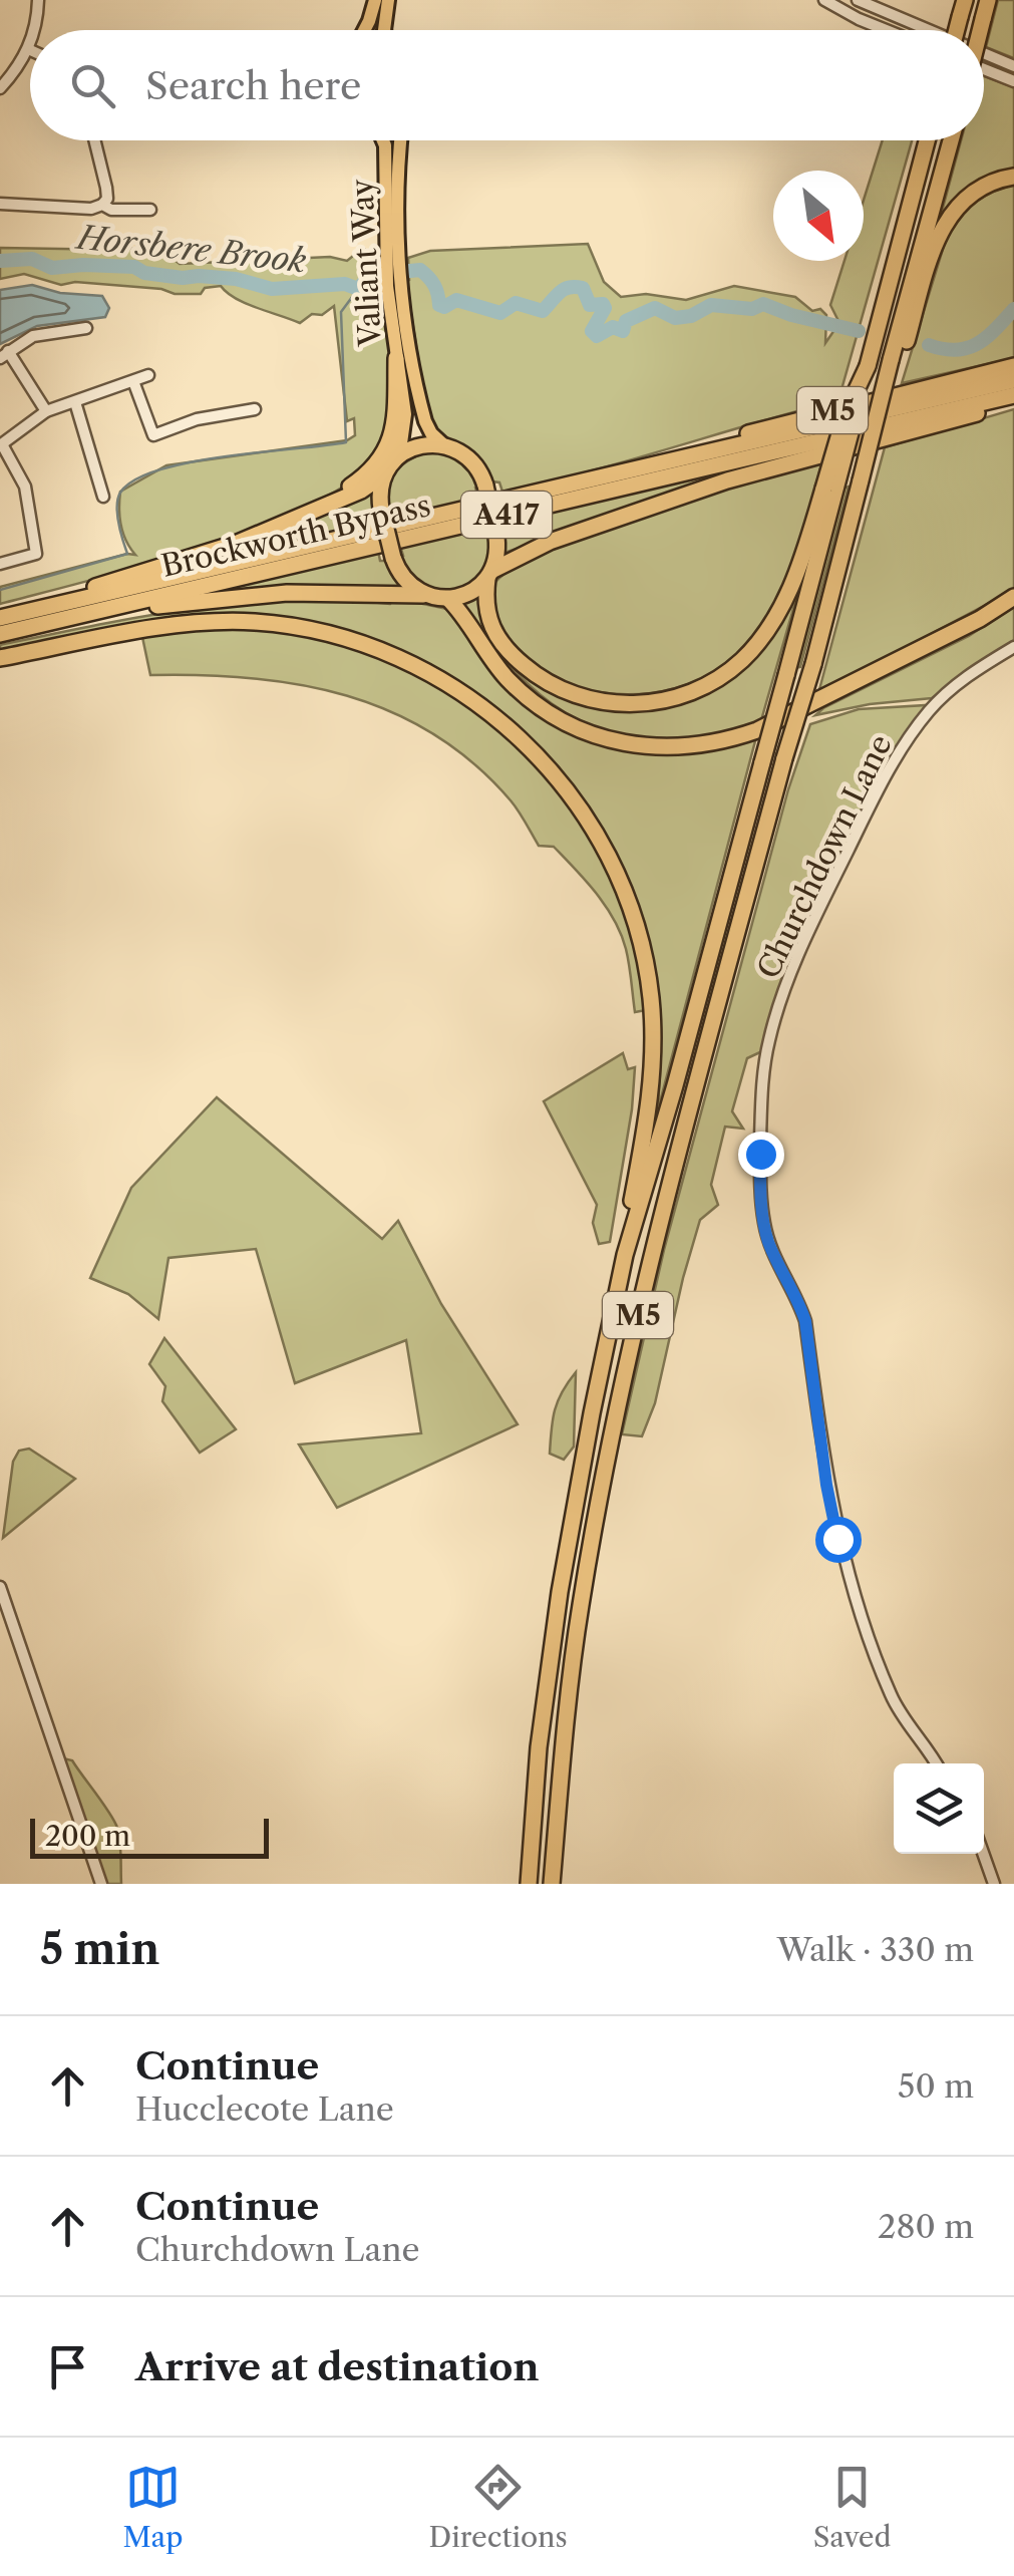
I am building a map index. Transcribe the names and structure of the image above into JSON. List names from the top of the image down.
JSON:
{
  "streets": {
    "highway": ["M5", "A417", "Brockworth Bypass"],
    "main road": ["Valiant Way"],
    "street": ["Churchdown Lane"]
  },
  "crossings": [
    ["Valiant Way", "M5"],
    ["M5", "Brockworth Bypass"]
  ],
  "water": ["Horsbere Brook"],
  "scale_bar": "200 m",
  "north": "bottom right",
  "page": {
    "search": "Search here",
    "scale": "200 m",
    "heading": ["5 min", "Walk · 330 m"],
    "list": [
      ["Continue", "Hucclecote Lane", "50 m"],
      ["Continue", "Churchdown Lane", "280 m"],
      "Arrive at destination"
    ],
    "nav": ["Map", "Directions", "Saved"]
  }
}
